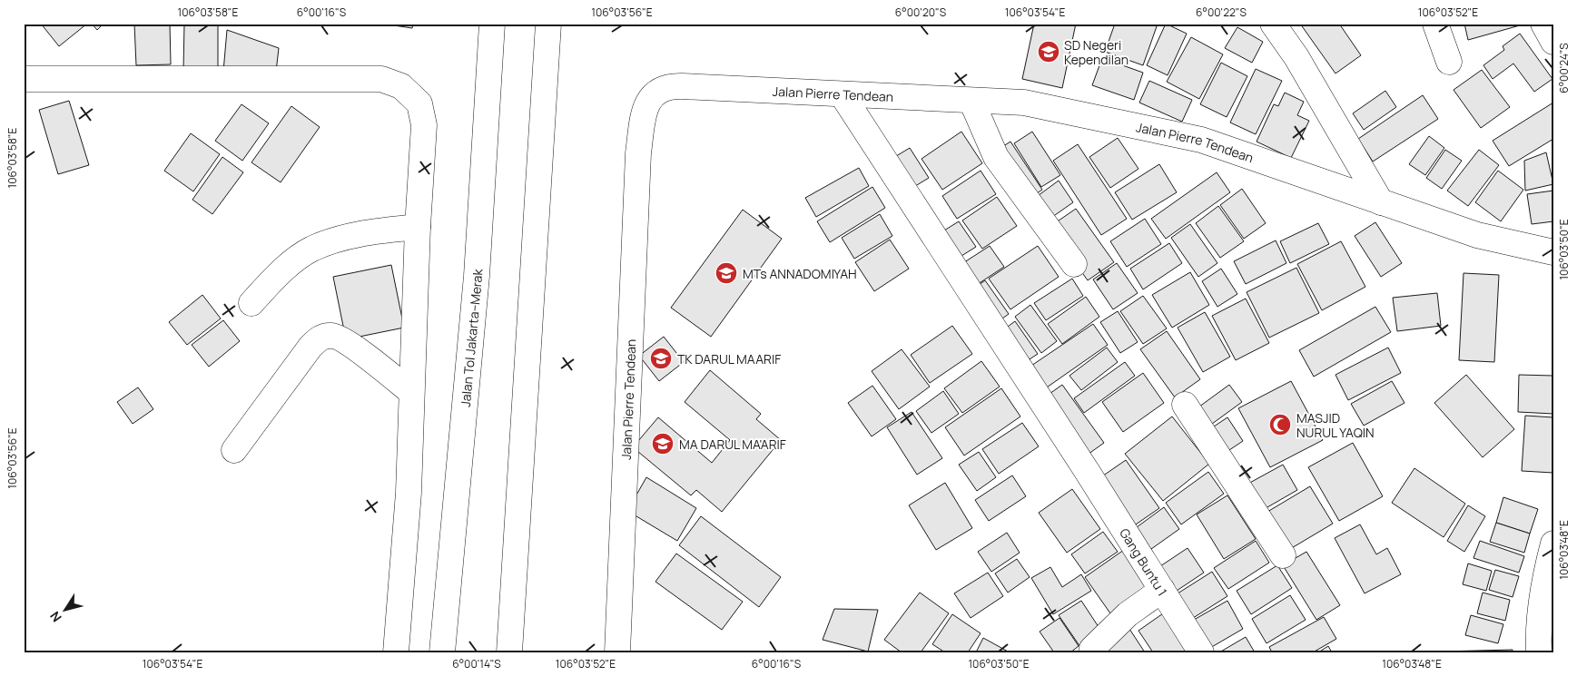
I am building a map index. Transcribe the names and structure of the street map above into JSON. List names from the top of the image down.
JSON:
{
  "streets": {
    "main road": ["Jalan Pierre Tendean", "Jalan Tol Jakarta–Merak", "Gang Buntu 1"]
  },
  "crossings": [
    ["Jalan Pierre Tendean", "Gang Buntu 1"]
  ],
  "places": {
    "school or university": [
      "SD Negeri Kependilan",
      "MTs ANNADOMIYAH",
      "TK DARUL MAARIF",
      "MA DARUL MA'ARIF"
    ],
    "mosque": ["MASJID NURUL YAQIN"]
  },
  "north": "bottom left",
  "coordinates": [
    "106°03'58\"E",
    "6°00'16\"S",
    "106°03'56\"E",
    "6°00'20\"S",
    "106°03'54\"E",
    "6°00'22\"S",
    "106°03'52\"E",
    "6°00'24\"S",
    "106°03'50\"E",
    "106°03'48\"E",
    "6°00'14\"S"
  ]
}
